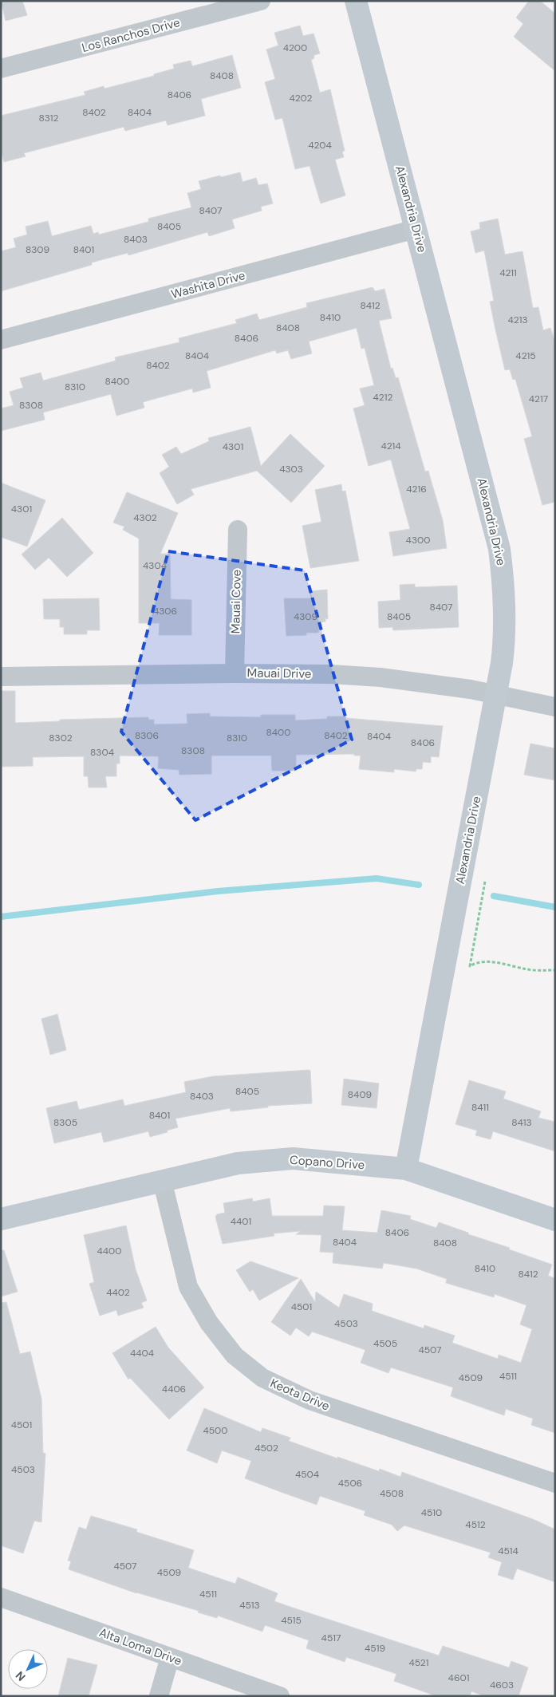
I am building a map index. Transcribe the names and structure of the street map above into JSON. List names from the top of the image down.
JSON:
{
  "streets": {
    "street": [
      "Los Ranchos Drive",
      "Alexandria Drive",
      "Washita Drive",
      "Mauai Cove",
      "Mauai Drive",
      "Copano Drive",
      "Keota Drive",
      "Alta Loma Drive"
    ]
  },
  "crossings": [
    ["Alexandria Drive", "Washita Drive"],
    ["Alexandria Drive", "Mauai Drive"],
    ["Alexandria Drive", "Copano Drive"],
    ["Mauai Cove", "Mauai Drive"],
    ["Copano Drive", "Keota Drive"]
  ],
  "house_numbers": [
    "4200",
    "8408",
    "8406",
    "4202",
    "8402",
    "8404",
    "8312",
    "4204",
    "8407",
    "8405",
    "8403",
    "8309",
    "8401",
    "4211",
    "8412",
    "8410",
    "4213",
    "8408",
    "8406",
    "8404",
    "4215",
    "8402",
    "8400",
    "8310",
    "4212",
    "4217",
    "8308",
    "4214",
    "4301",
    "4303",
    "4216",
    "4301",
    "4302",
    "4300",
    "4304",
    "8407",
    "4306",
    "4309",
    "8405",
    "8400",
    "8306",
    "8402",
    "8404",
    "8302",
    "8310",
    "8406",
    "8308",
    "8304",
    "8405",
    "8409",
    "8403",
    "8411",
    "8401",
    "8305",
    "8413",
    "4401",
    "8406",
    "8404",
    "8408",
    "4400",
    "8410",
    "8412",
    "4402",
    "4501",
    "4503",
    "4505",
    "4507",
    "4404",
    "4511",
    "4509",
    "4406",
    "4501",
    "4500",
    "4502",
    "4503",
    "4504",
    "4506",
    "4508",
    "4510",
    "4512",
    "4514",
    "4507",
    "4509",
    "4511",
    "4513",
    "4515",
    "4517",
    "4519",
    "4521",
    "4601",
    "4603"
  ],
  "north": "bottom left"
}
